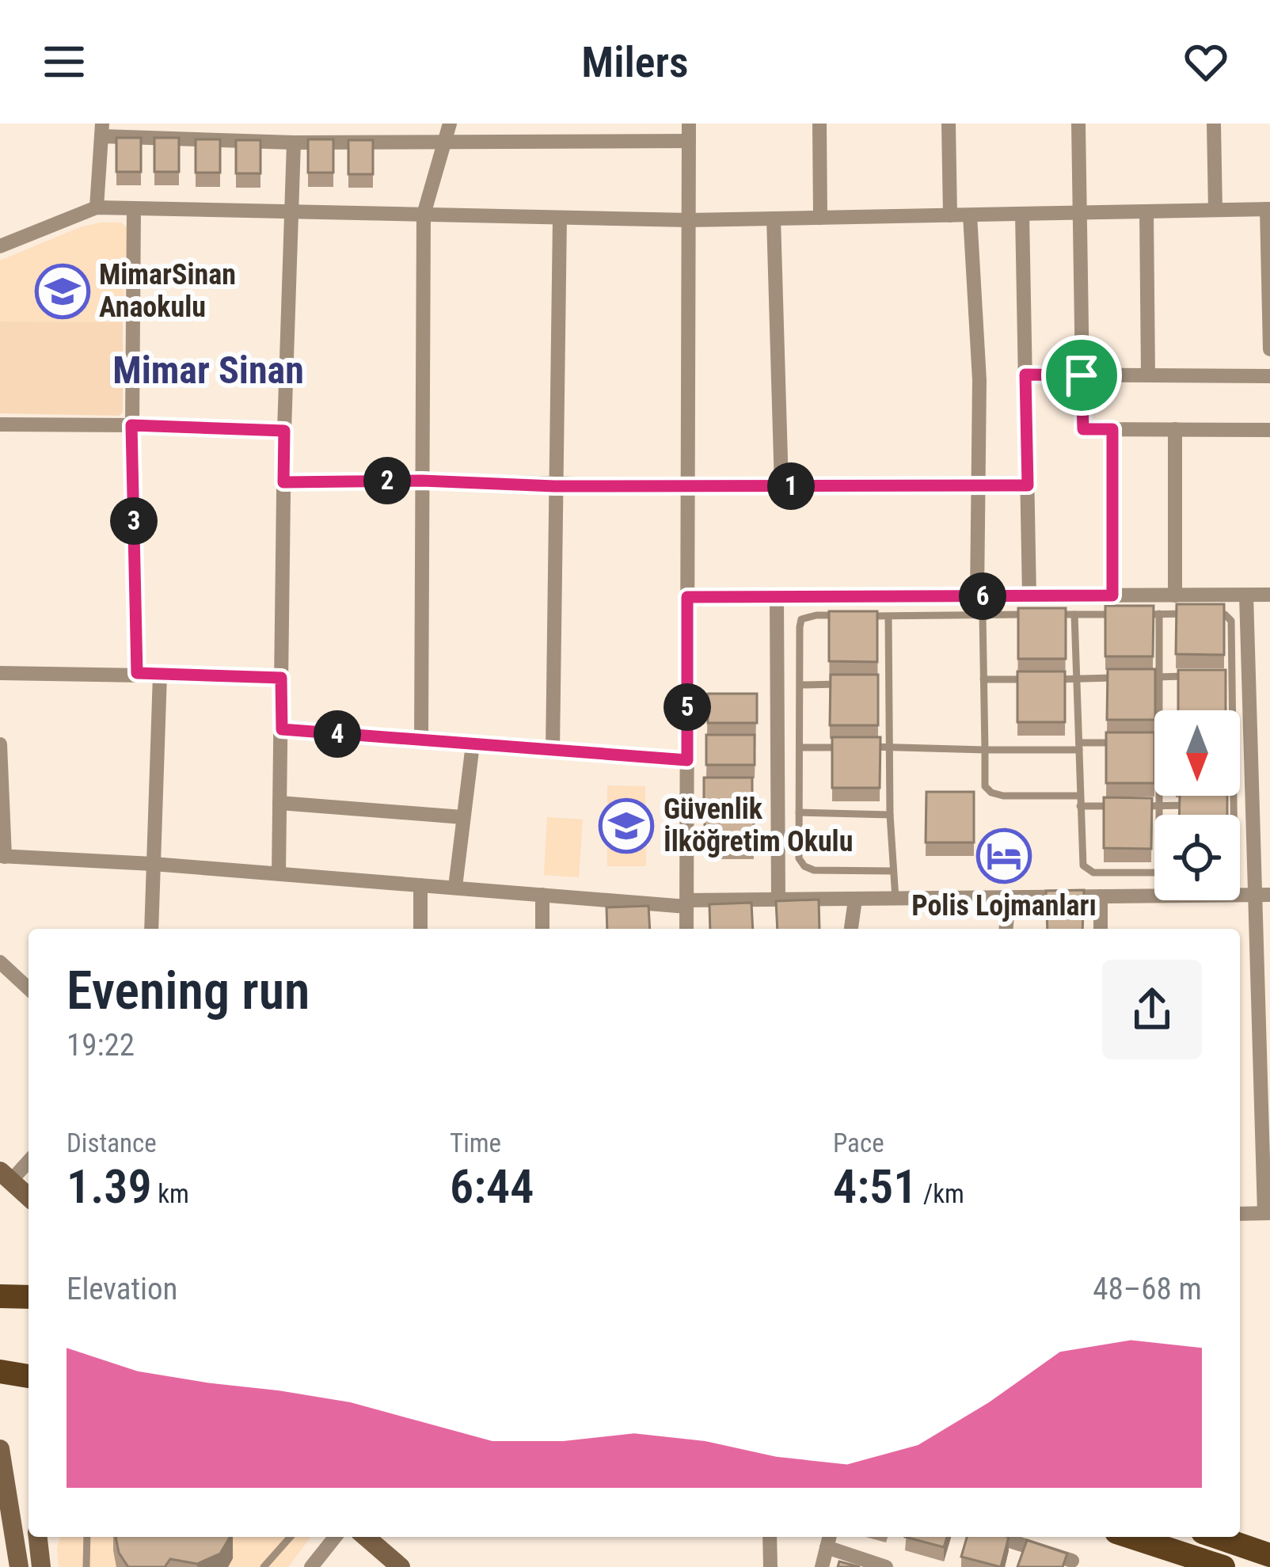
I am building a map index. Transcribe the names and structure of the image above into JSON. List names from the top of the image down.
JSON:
{
  "districts": ["Mimar Sinan"],
  "places": {
    "school or university": ["MimarSinan Anaokulu", "Güvenlik İlköğretim Okulu"],
    "hotel": ["Polis Lojmanları"]
  },
  "north": "bottom",
  "page": {
    "header": "Milers",
    "pins": [
      "2",
      "1",
      "3",
      "6",
      "5",
      "4"
    ],
    "heading": ["Evening run", "19:22"],
    "stats": [
      ["Distance", "1.39 km"],
      ["Time", "6:44"],
      ["Pace", "4:51 /km"]
    ],
    "chart": ["Elevation", "48–68 m"]
  }
}
